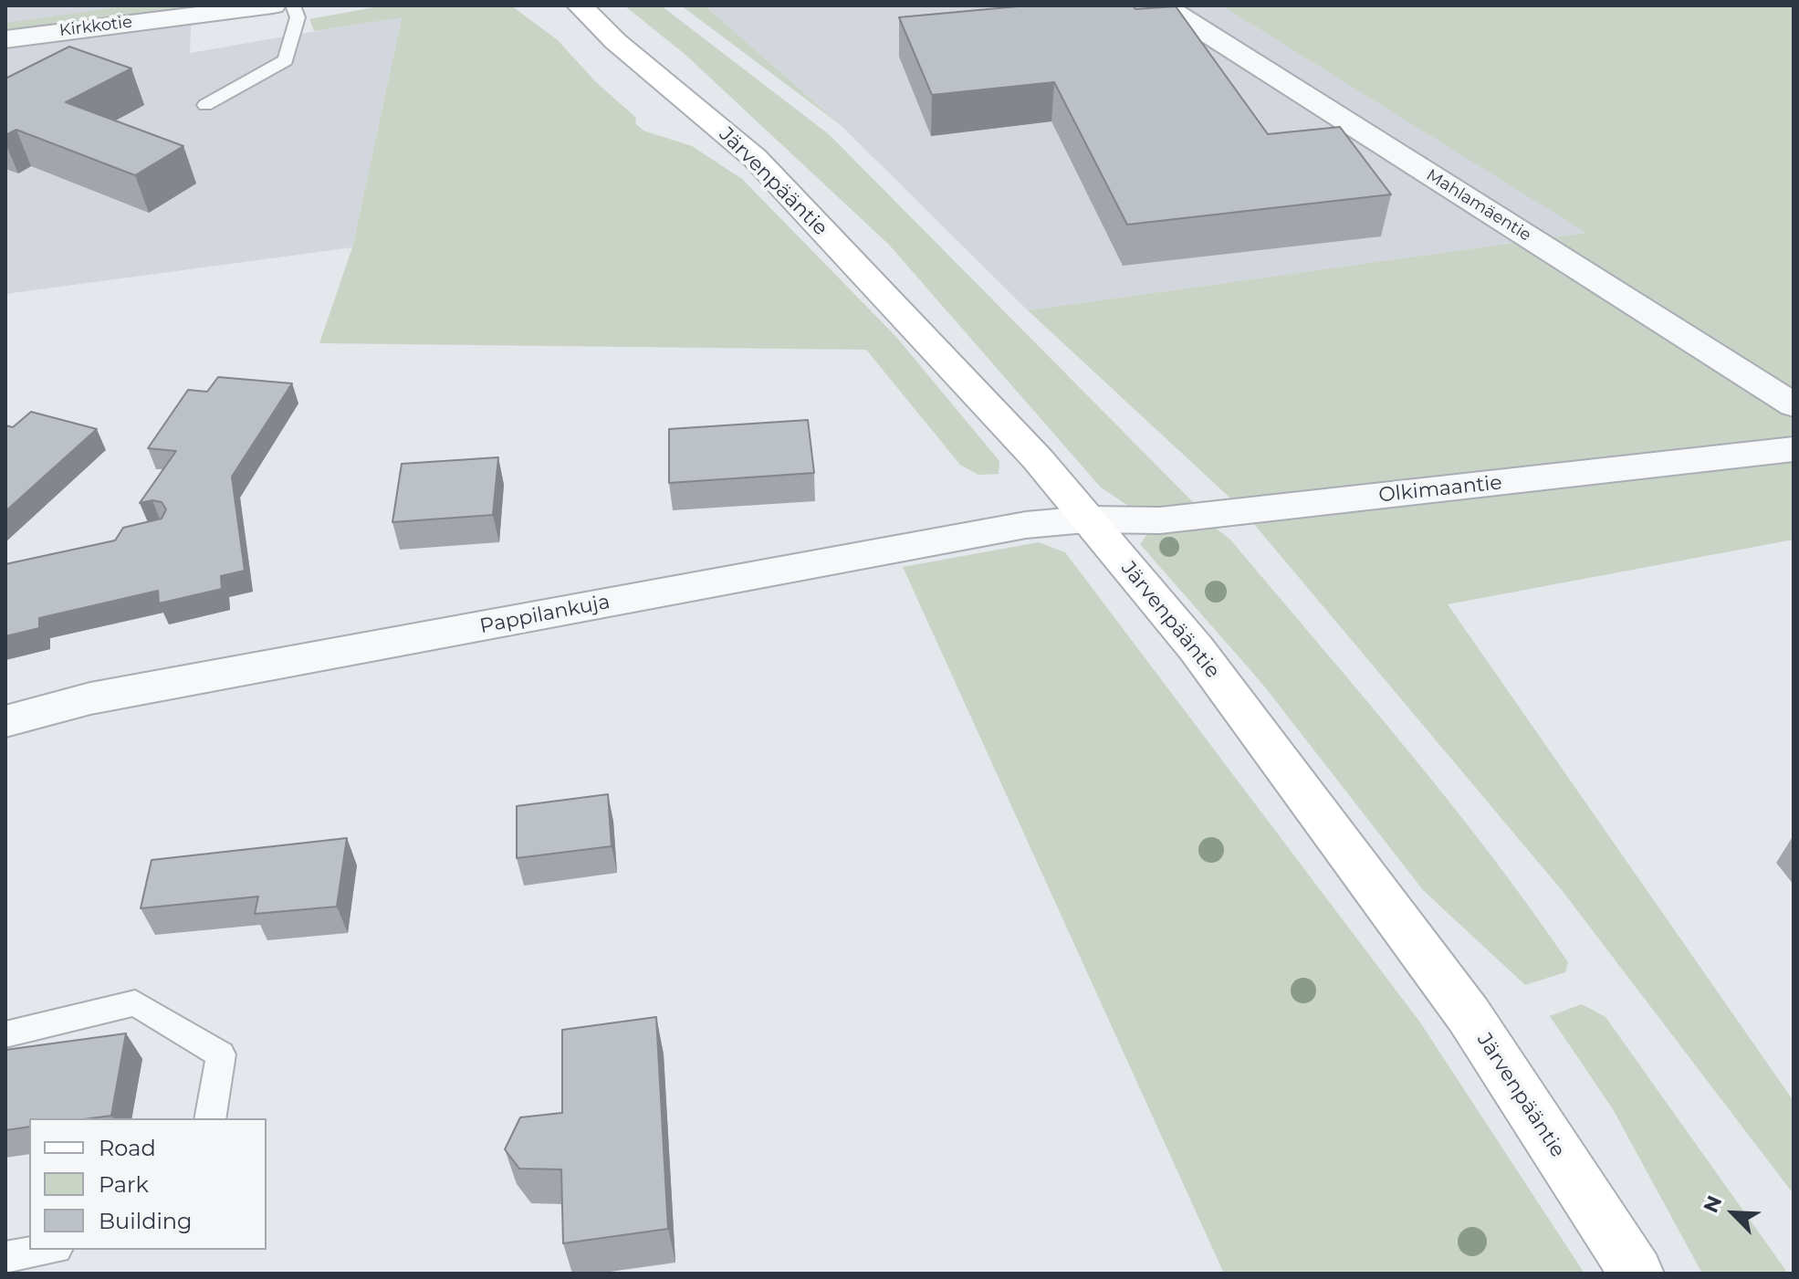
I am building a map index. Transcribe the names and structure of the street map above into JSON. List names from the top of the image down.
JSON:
{
  "streets": {
    "main road": ["Järvenpääntie"],
    "street": [
      "Kirkkotie",
      "Mahlamäentie",
      "Olkimaantie",
      "Pappilankuja"
    ]
  },
  "crossings": [
    ["Järvenpääntie", "Olkimaantie"],
    ["Järvenpääntie", "Pappilankuja"],
    ["Olkimaantie", "Pappilankuja"]
  ],
  "legend": ["Road", "Park", "Building"],
  "north": "top left"
}
